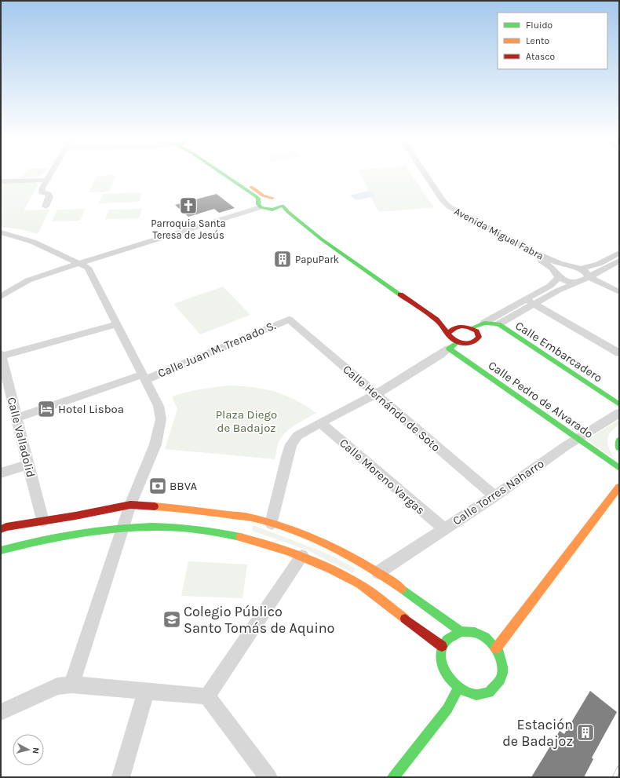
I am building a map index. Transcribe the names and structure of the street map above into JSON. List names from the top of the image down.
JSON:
{
  "streets": {
    "main road": ["Calle Embarcadero", "Calle Pedro de Alvarado"],
    "street": [
      "Avenida Miguel Fabra",
      "Calle Juan M. Trenado S.",
      "Calle Hernándo de Soto",
      "Calle Valladolid",
      "Calle Moreno Vargas",
      "Calle Torres Naharro"
    ]
  },
  "crossings": [
    ["Calle Juan M. Trenado S.", "Calle Hernándo de Soto"],
    ["Calle Juan M. Trenado S.", "Calle Valladolid"],
    ["Calle Pedro de Alvarado", "Calle Torres Naharro"],
    ["Calle Hernándo de Soto", "Calle Torres Naharro"],
    ["Calle Moreno Vargas", "Calle Torres Naharro"]
  ],
  "parks": ["Plaza Diego de Badajoz"],
  "places": {
    "church": ["Parroquia Santa Teresa de Jesús"],
    "building": ["PapuPark", "Estación de Badajoz"],
    "hotel": ["Hotel Lisboa"],
    "bank": ["BBVA"],
    "school or university": ["Colegio Público Santo Tomás de Aquino"]
  },
  "legend": ["Fluido", "Lento", "Atasco"],
  "north": "right"
}
